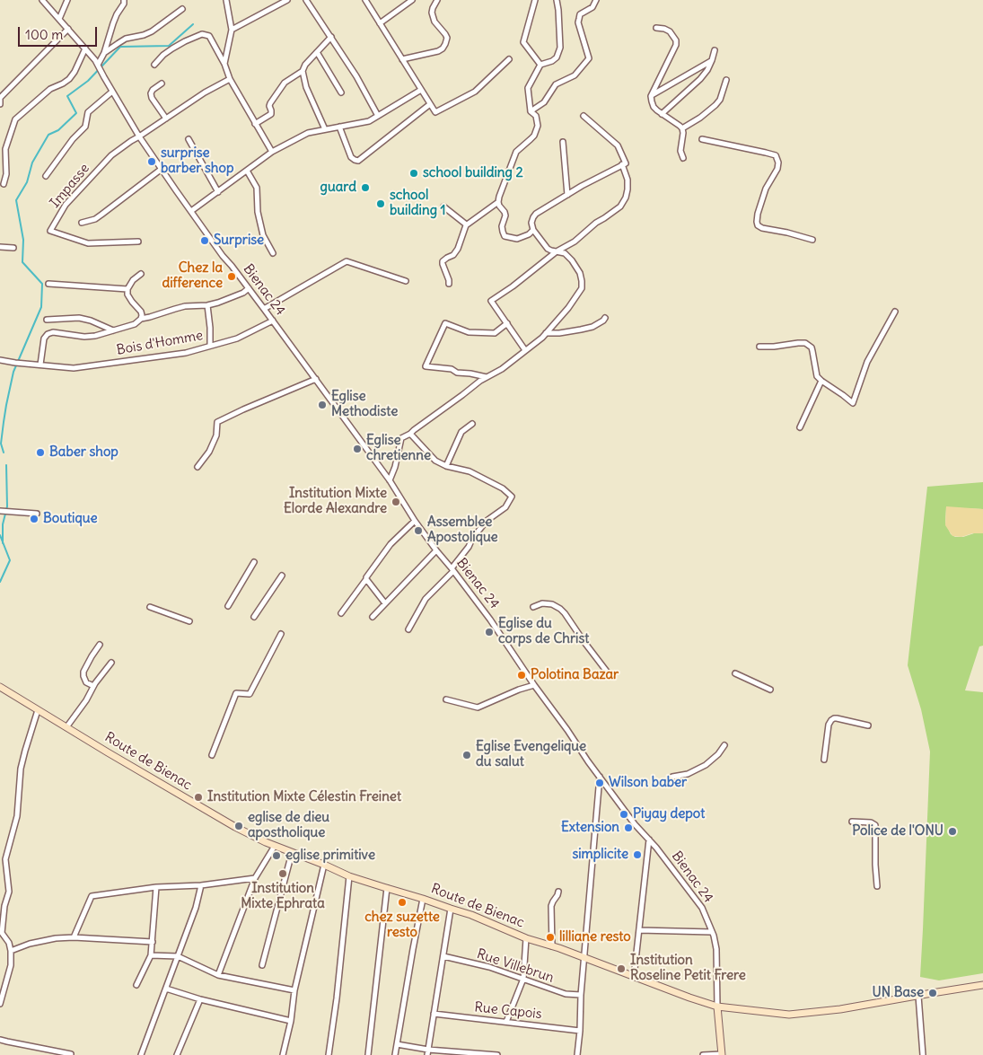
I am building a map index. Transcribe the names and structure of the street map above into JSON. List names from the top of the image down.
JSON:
{
  "streets": {
    "main road": ["Route de Bienac"],
    "street": [
      "Impasse",
      "Bienac 24",
      "Bois d'Homme",
      "Rue Villebrun",
      "Rue Capois"
    ]
  },
  "crossings": [
    ["Impasse", "Bienac 24"],
    ["Bienac 24", "Bois d'Homme"],
    ["Bienac 24", "Route de Bienac"]
  ],
  "places": [
    "surprise barber shop",
    "school building 2",
    "guard",
    "school building 1",
    "Surprise",
    "Chez la difference",
    "Eglise Methodiste",
    "Eglise chretienne",
    "Baber shop",
    "Institution Mixte Elorde Alexandre",
    "Boutique",
    "Assemblee Apostolique",
    "Eglise du corps de Christ",
    "Polotina Bazar",
    "Eglise Evengelique du salut",
    "Wilson baber",
    "Institution Mixte Célestin Freinet",
    "Piyay depot",
    "eglise de dieu apostholique",
    "Extension",
    "Police de l'ONU",
    "simplicite",
    "eglise primitive",
    "Institution Mixte Ephrata",
    "chez suzette resto",
    "lilliane resto",
    "Institution Roseline Petit Frere",
    "UN Base"
  ],
  "scale_bar": "100 m"
}
